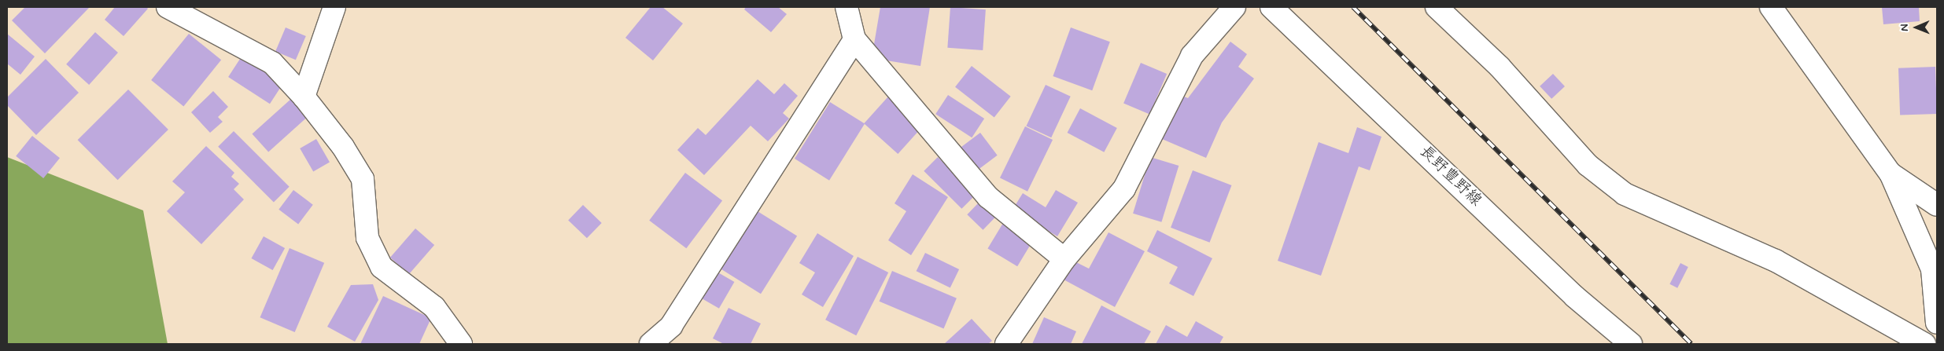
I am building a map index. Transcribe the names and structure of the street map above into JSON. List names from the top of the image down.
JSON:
{
  "streets": {
    "street": ["長野豊野線"]
  },
  "north": "left"
}
